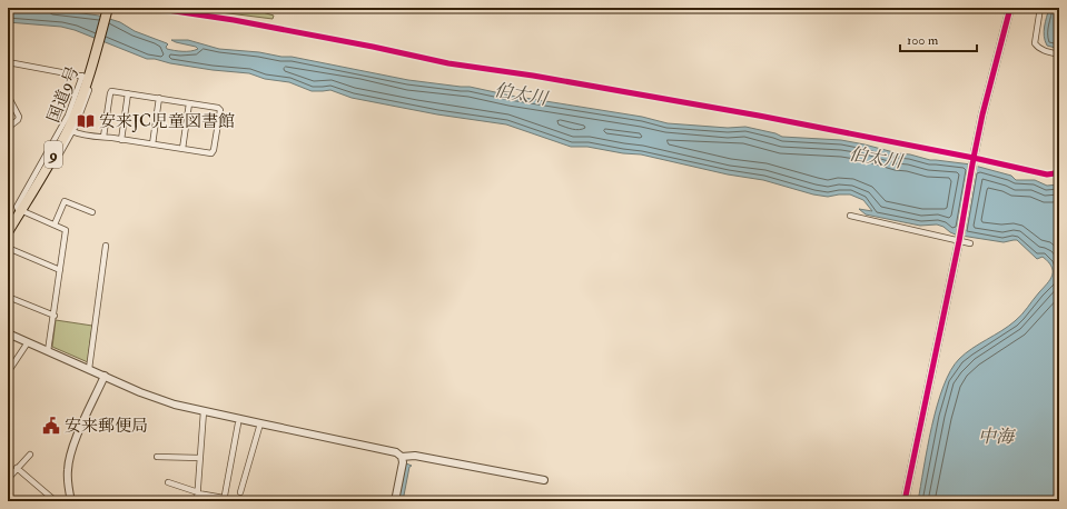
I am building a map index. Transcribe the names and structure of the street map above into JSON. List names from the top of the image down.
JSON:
{
  "streets": {
    "highway": ["国道9号", "9"]
  },
  "water": ["伯太川", "中海"],
  "places": {
    "library": ["安来JC児童図書館"],
    "public building": ["安来郵便局"]
  },
  "scale_bar": "100 m"
}
